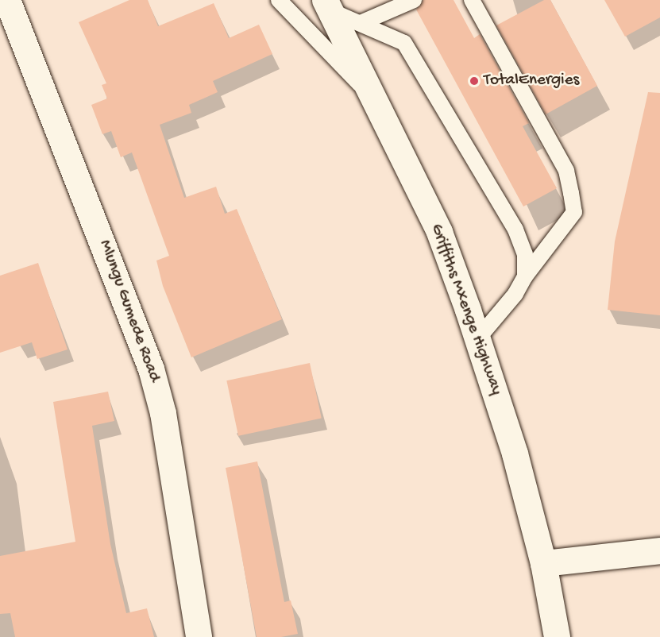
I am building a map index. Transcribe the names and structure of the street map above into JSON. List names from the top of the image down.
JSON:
{
  "streets": {
    "street": ["Griffiths Mxenge Highway", "Mlungu Gumede Road"]
  },
  "places": ["TotalEnergies"]
}
